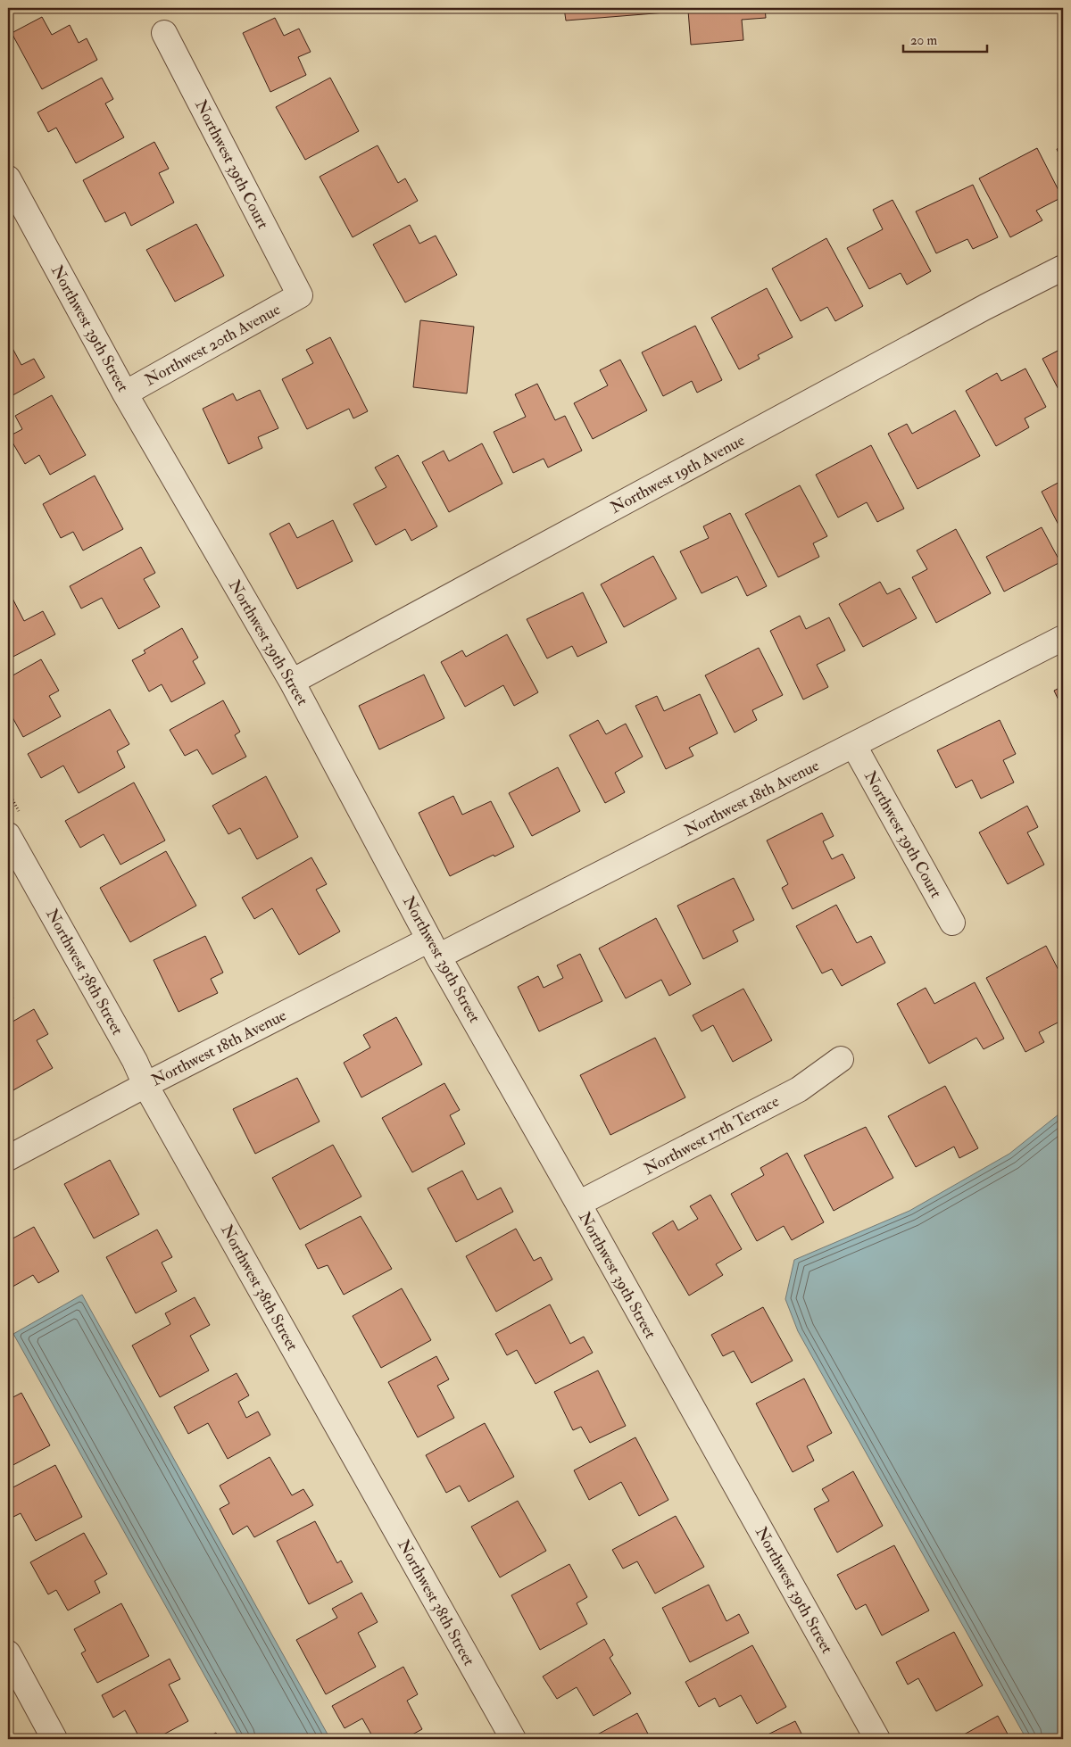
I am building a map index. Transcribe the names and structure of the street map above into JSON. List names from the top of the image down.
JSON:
{
  "streets": {
    "street": [
      "Northwest 39th Court",
      "Northwest 39th Street",
      "Northwest 20th Avenue",
      "Northwest 19th Avenue",
      "Northwest 18th Avenue",
      "Northwest 38th Street",
      "Northwest 17th Terrace"
    ]
  },
  "crossings": [
    ["Northwest 39th Court", "Northwest 20th Avenue"],
    ["Northwest 39th Court", "Northwest 18th Avenue"],
    ["Northwest 39th Street", "Northwest 20th Avenue"],
    ["Northwest 39th Street", "Northwest 19th Avenue"],
    ["Northwest 39th Street", "Northwest 18th Avenue"],
    ["Northwest 39th Street", "Northwest 17th Terrace"],
    ["Northwest 18th Avenue", "Northwest 38th Street"]
  ],
  "scale_bar": "20 m"
}
